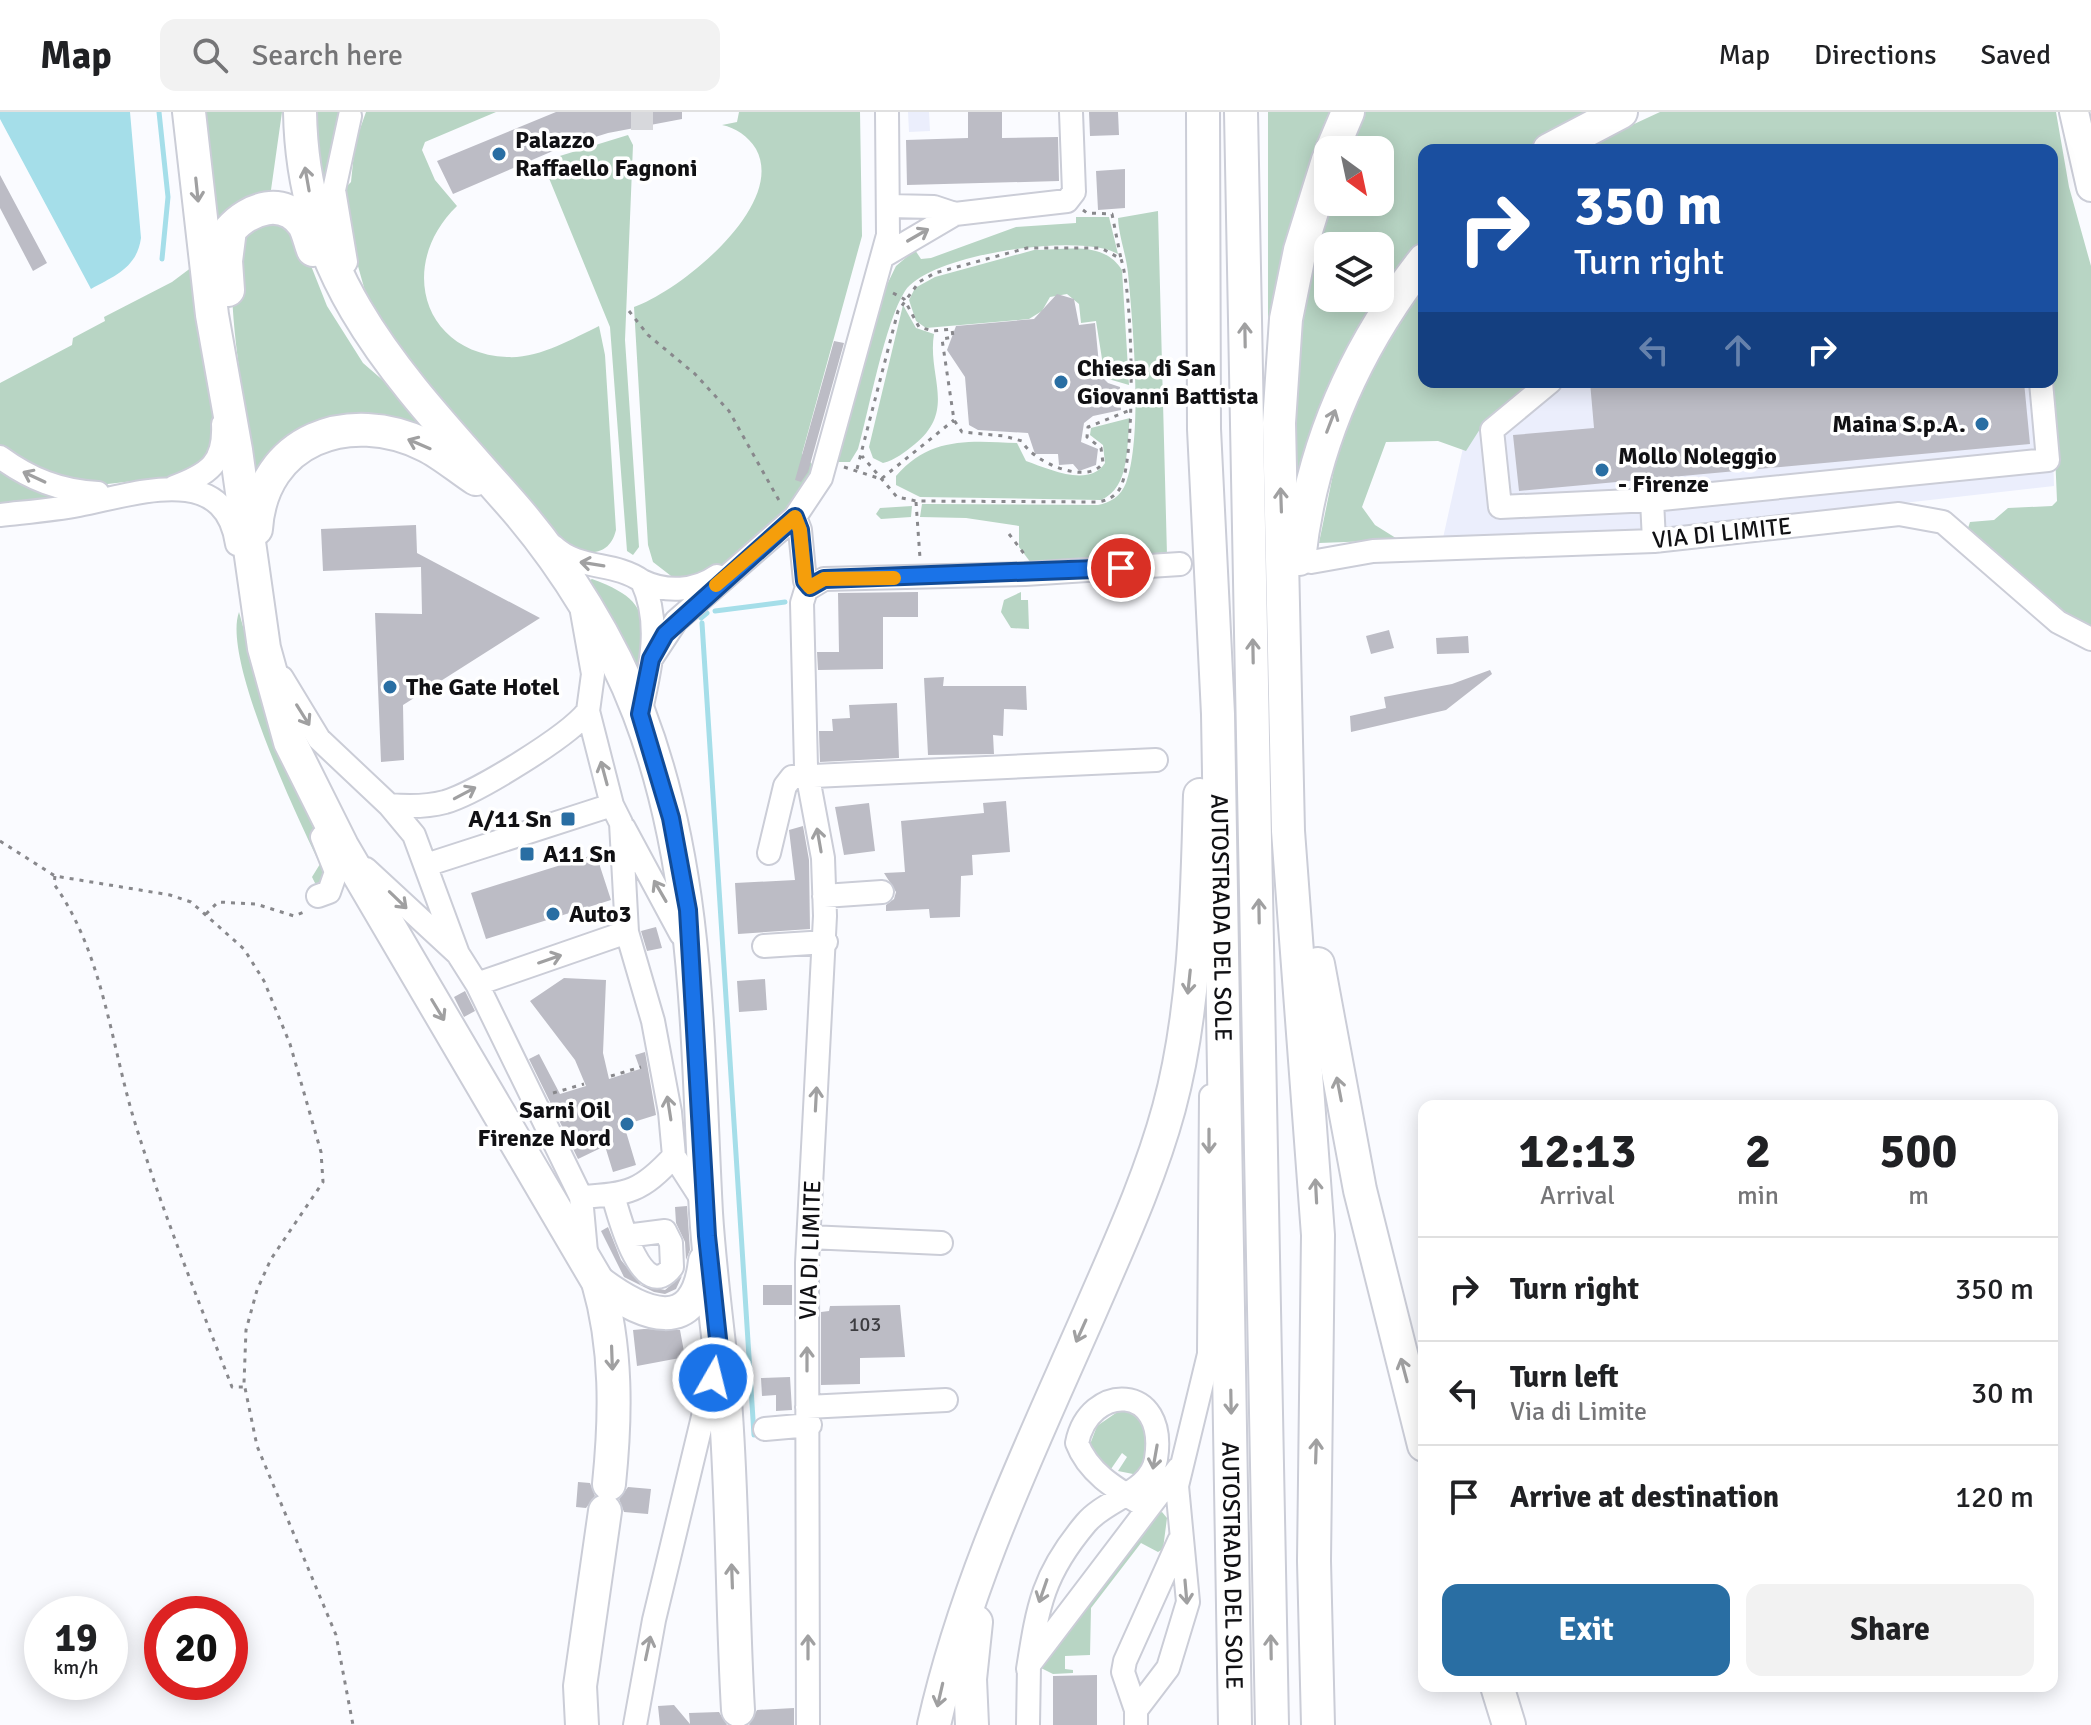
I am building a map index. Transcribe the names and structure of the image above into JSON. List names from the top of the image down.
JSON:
{
  "streets": {
    "highway": ["AUTOSTRADA DEL SOLE"],
    "street": ["VIA DI LIMITE"]
  },
  "places": {
    "other": [
      "Palazzo Raffaello Fagnoni",
      "Chiesa di San Giovanni Battista",
      "Maina S.p.A.",
      "Mollo Noleggio - Firenze",
      "The Gate Hotel",
      "Auto3",
      "Sarni Oil Firenze Nord"
    ],
    "transit": ["A/11 Sn", "A11 Sn"]
  },
  "house_numbers": ["103"],
  "north": "bottom right",
  "page": {
    "header": "Map",
    "search": "Search here",
    "nav": ["Map", "Directions", "Saved"],
    "turn": ["350 m", "Turn right"],
    "eta": [
      "12:13",
      "Arrival",
      "2",
      "min",
      "500",
      "m"
    ],
    "list": [
      {
        "name": "Turn right",
        "value": "350 m"
      },
      {
        "name": "Turn left",
        "note": "Via di Limite",
        "value": "30 m"
      },
      {
        "name": "Arrive at destination",
        "value": "120 m"
      }
    ],
    "buttons": ["Exit", "Share"],
    "speed": "19 km/h",
    "limit": "20"
  }
}
